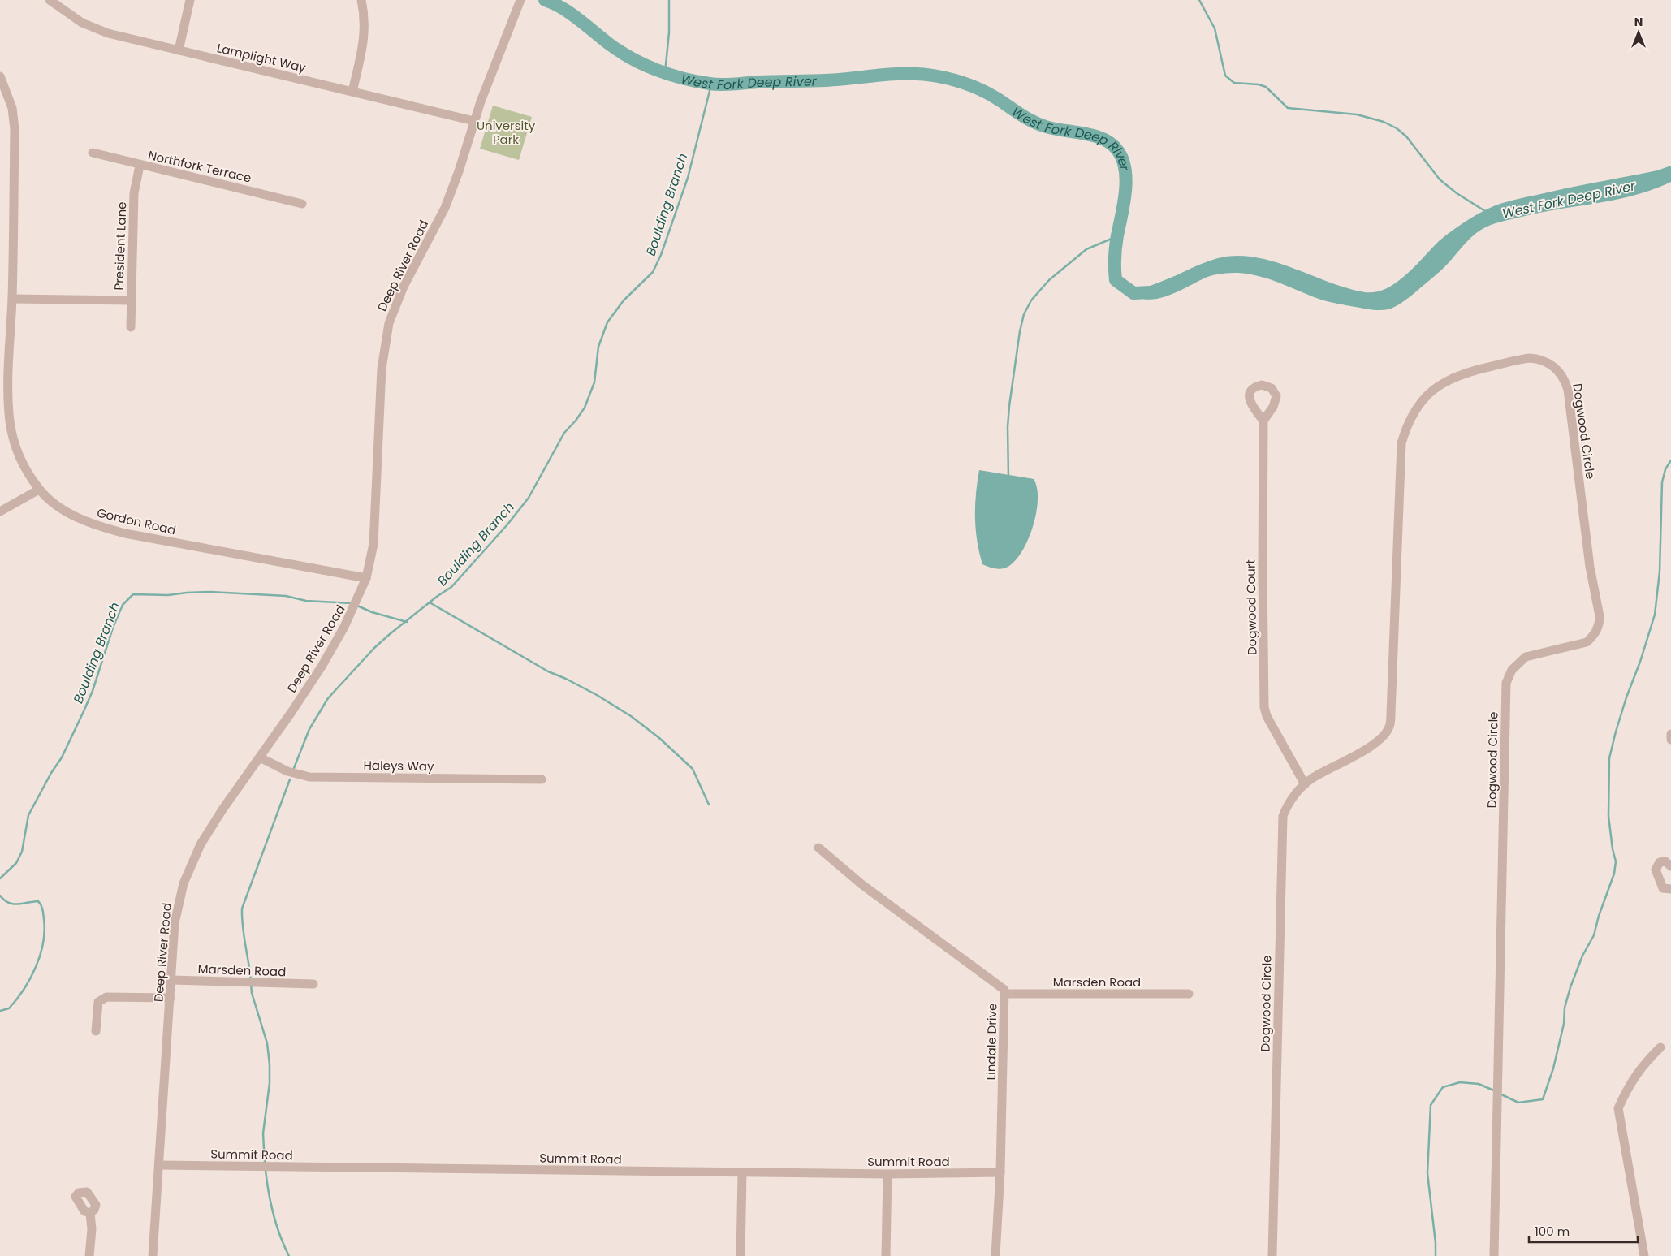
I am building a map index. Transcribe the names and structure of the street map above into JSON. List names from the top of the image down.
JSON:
{
  "streets": {
    "street": [
      "Lamplight Way",
      "Northfork Terrace",
      "President Lane",
      "Deep River Road",
      "Dogwood Circle",
      "Gordon Road",
      "Dogwood Court",
      "Haleys Way",
      "Marsden Road",
      "Lindale Drive",
      "Summit Road"
    ]
  },
  "crossings": [
    ["Lamplight Way", "Deep River Road"],
    ["Northfork Terrace", "President Lane"],
    ["Deep River Road", "Gordon Road"],
    ["Deep River Road", "Haleys Way"],
    ["Deep River Road", "Marsden Road"],
    ["Deep River Road", "Summit Road"],
    ["Dogwood Circle", "Dogwood Court"],
    ["Marsden Road", "Lindale Drive"],
    ["Lindale Drive", "Summit Road"]
  ],
  "water": ["West Fork Deep River", "Boulding Branch"],
  "parks": ["University Park"],
  "scale_bar": "100 m",
  "north": "top"
}
